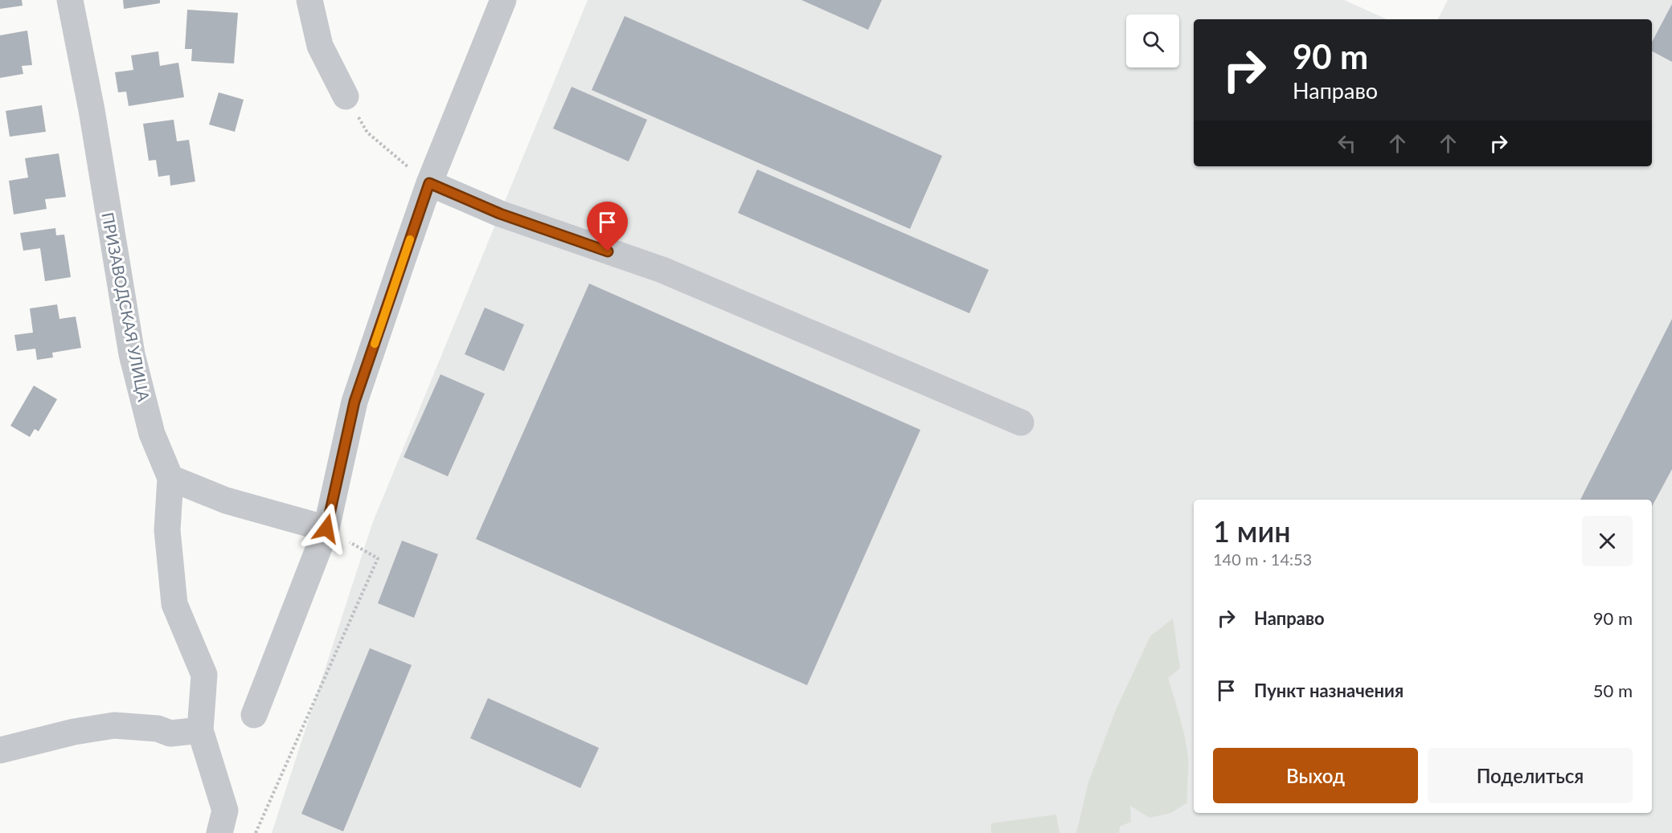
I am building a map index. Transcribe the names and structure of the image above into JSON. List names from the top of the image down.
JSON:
{
  "streets": {
    "street": ["ПРИЗАВОДСКАЯ УЛИЦА"]
  },
  "page": {
    "turn": ["90 m", "Направо"],
    "heading": ["1 мин", "140 m · 14:53"],
    "list": [
      {
        "name": "Направо",
        "value": "90 m"
      },
      {
        "name": "Пункт назначения",
        "value": "50 m"
      }
    ],
    "buttons": ["Выход", "Поделиться"]
  }
}
